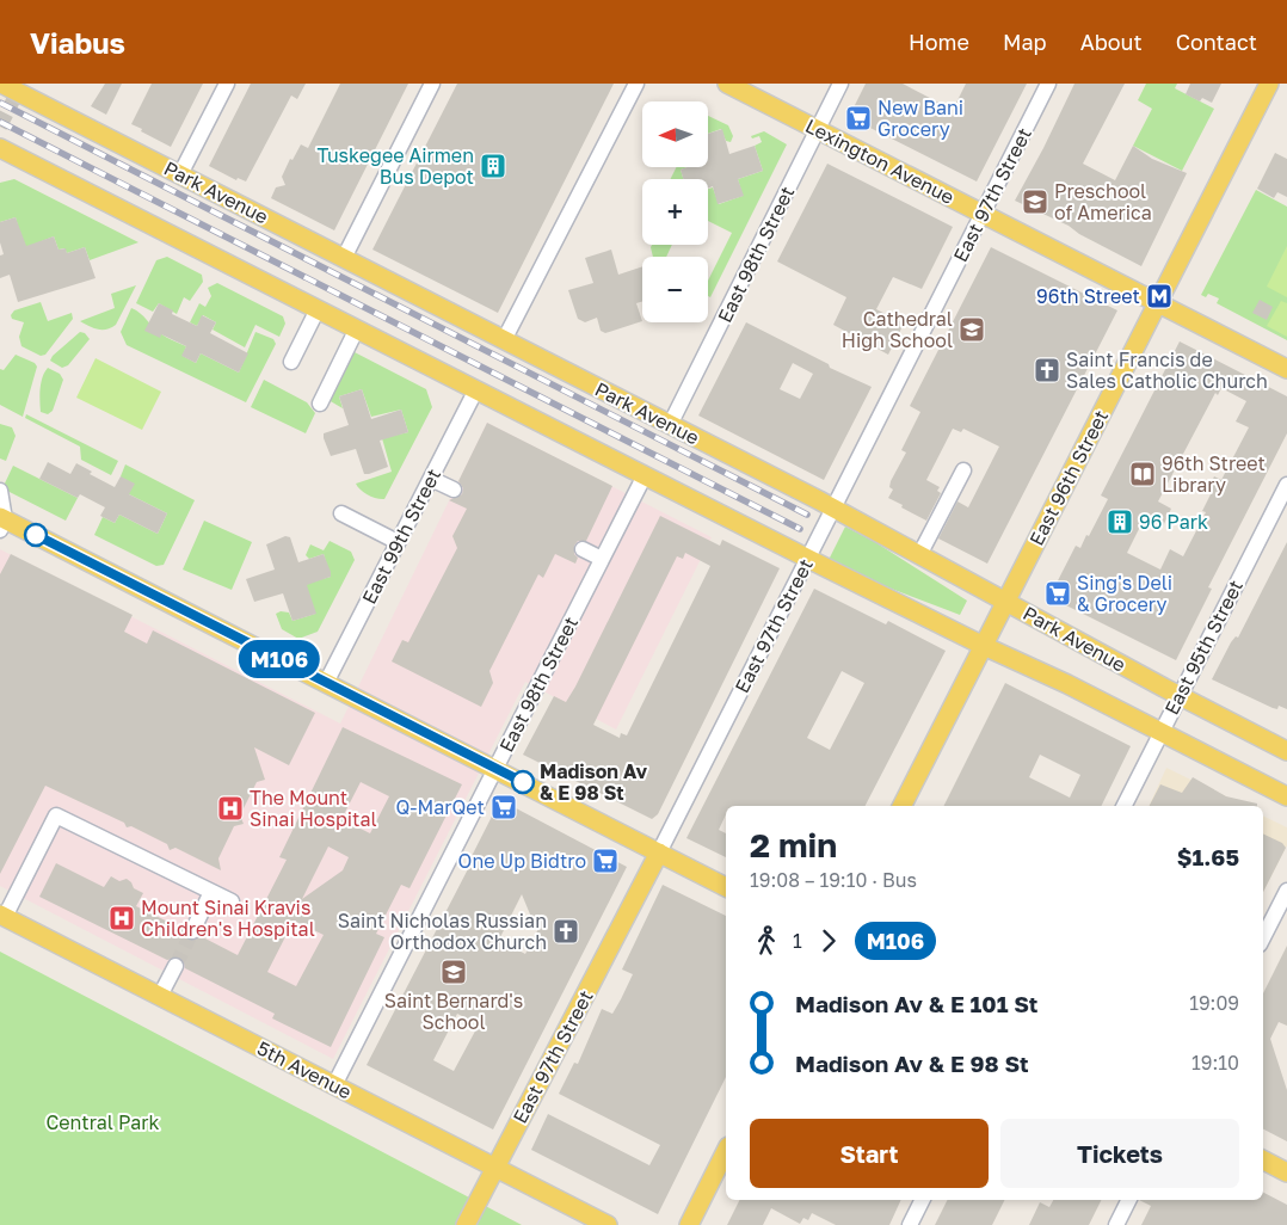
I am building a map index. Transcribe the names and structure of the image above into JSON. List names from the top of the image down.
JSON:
{
  "streets": {
    "main road": [
      "Lexington Avenue",
      "Park Avenue",
      "East 97th Street",
      "East 96th Street",
      "5th Avenue"
    ],
    "street": ["East 98th Street", "East 99th Street", "East 95th Street"]
  },
  "crossings": [
    ["Lexington Avenue", "East 97th Street"],
    ["Lexington Avenue", "East 98th Street"],
    ["Lexington Avenue", "East 96th Street"],
    ["Park Avenue", "East 97th Street"],
    ["Park Avenue", "East 98th Street"],
    ["Park Avenue", "East 96th Street"],
    ["Park Avenue", "East 95th Street"],
    ["East 97th Street", "5th Avenue"],
    ["East 98th Street", "5th Avenue"]
  ],
  "parks": ["Central Park"],
  "places": {
    "supermarket": [
      "New Bani Grocery",
      "Sing's Deli & Grocery",
      "Q-MarQet",
      "One Up Bidtro"
    ],
    "building": ["Tuskegee Airmen Bus Depot", "96 Park"],
    "school or university": ["Preschool of America", "Cathedral High School", "Saint Bernard's School"],
    "metro station": ["96th Street"],
    "church": ["Saint Francis de Sales Catholic Church", "Saint Nicholas Russian Orthodox Church"],
    "library": ["96th Street Library"],
    "other": ["Madison Av & E 98 St"],
    "hospital": ["The Mount Sinai Hospital", "Mount Sinai Kravis Children's Hospital"]
  },
  "lines": ["bus line M106"],
  "north": "left",
  "page": {
    "header": "Viabus",
    "nav": [
      "Home",
      "Map",
      "About",
      "Contact"
    ],
    "on_map": "M106",
    "map_buttons": ["+", "−"],
    "heading": ["2 min", "19:08 – 19:10 · Bus", "$1.65"],
    "legs": ["1", "M106"],
    "list": [
      {
        "name": "Madison Av & E 101 St",
        "value": "19:09"
      },
      {
        "name": "Madison Av & E 98 St",
        "value": "19:10"
      }
    ],
    "buttons": ["Start", "Tickets"]
  }
}
